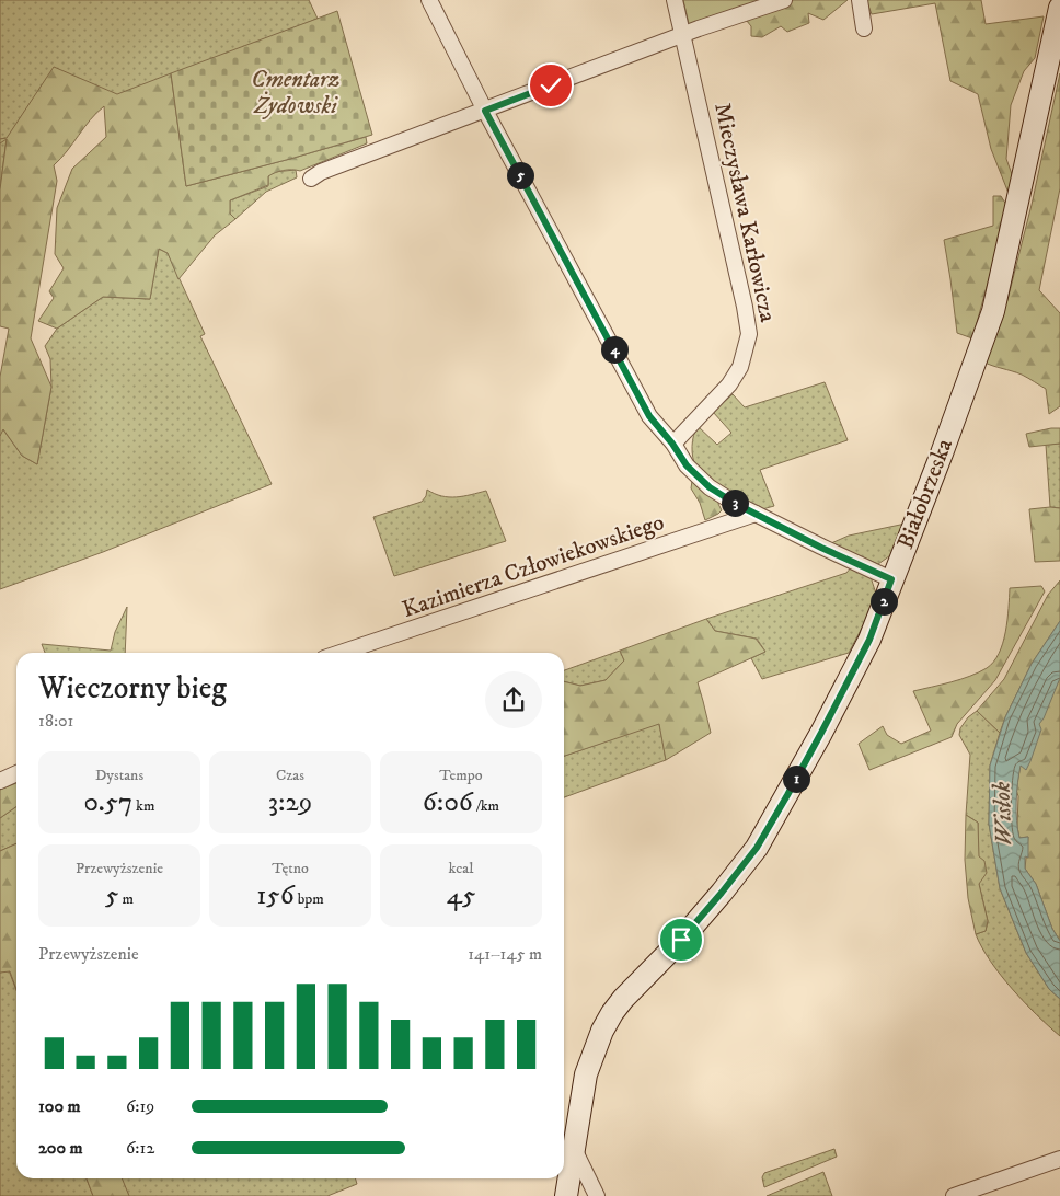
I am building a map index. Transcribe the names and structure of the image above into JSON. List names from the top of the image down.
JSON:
{
  "streets": {
    "street": ["Mieczysława Karłowicza", "Białobrzeska", "Kazimierza Człowiekowskiego"]
  },
  "water": ["Wisłok"],
  "parks": ["Cmentarz Żydowski"],
  "page": {
    "pins": [
      "5",
      "4",
      "3",
      "2",
      "1"
    ],
    "heading": ["Wieczorny bieg", "18:01"],
    "stats": [
      ["Dystans", "0.57 km"],
      ["Czas", "3:29"],
      ["Tempo", "6:06 /km"],
      ["Przewyższenie", "5 m"],
      ["Tętno", "156 bpm"],
      ["kcal", "45"]
    ],
    "chart": ["Przewyższenie", "141–145 m"],
    "list": [
      {
        "name": "100 m",
        "note": "6:19"
      },
      {
        "name": "200 m",
        "note": "6:12"
      }
    ]
  }
}
